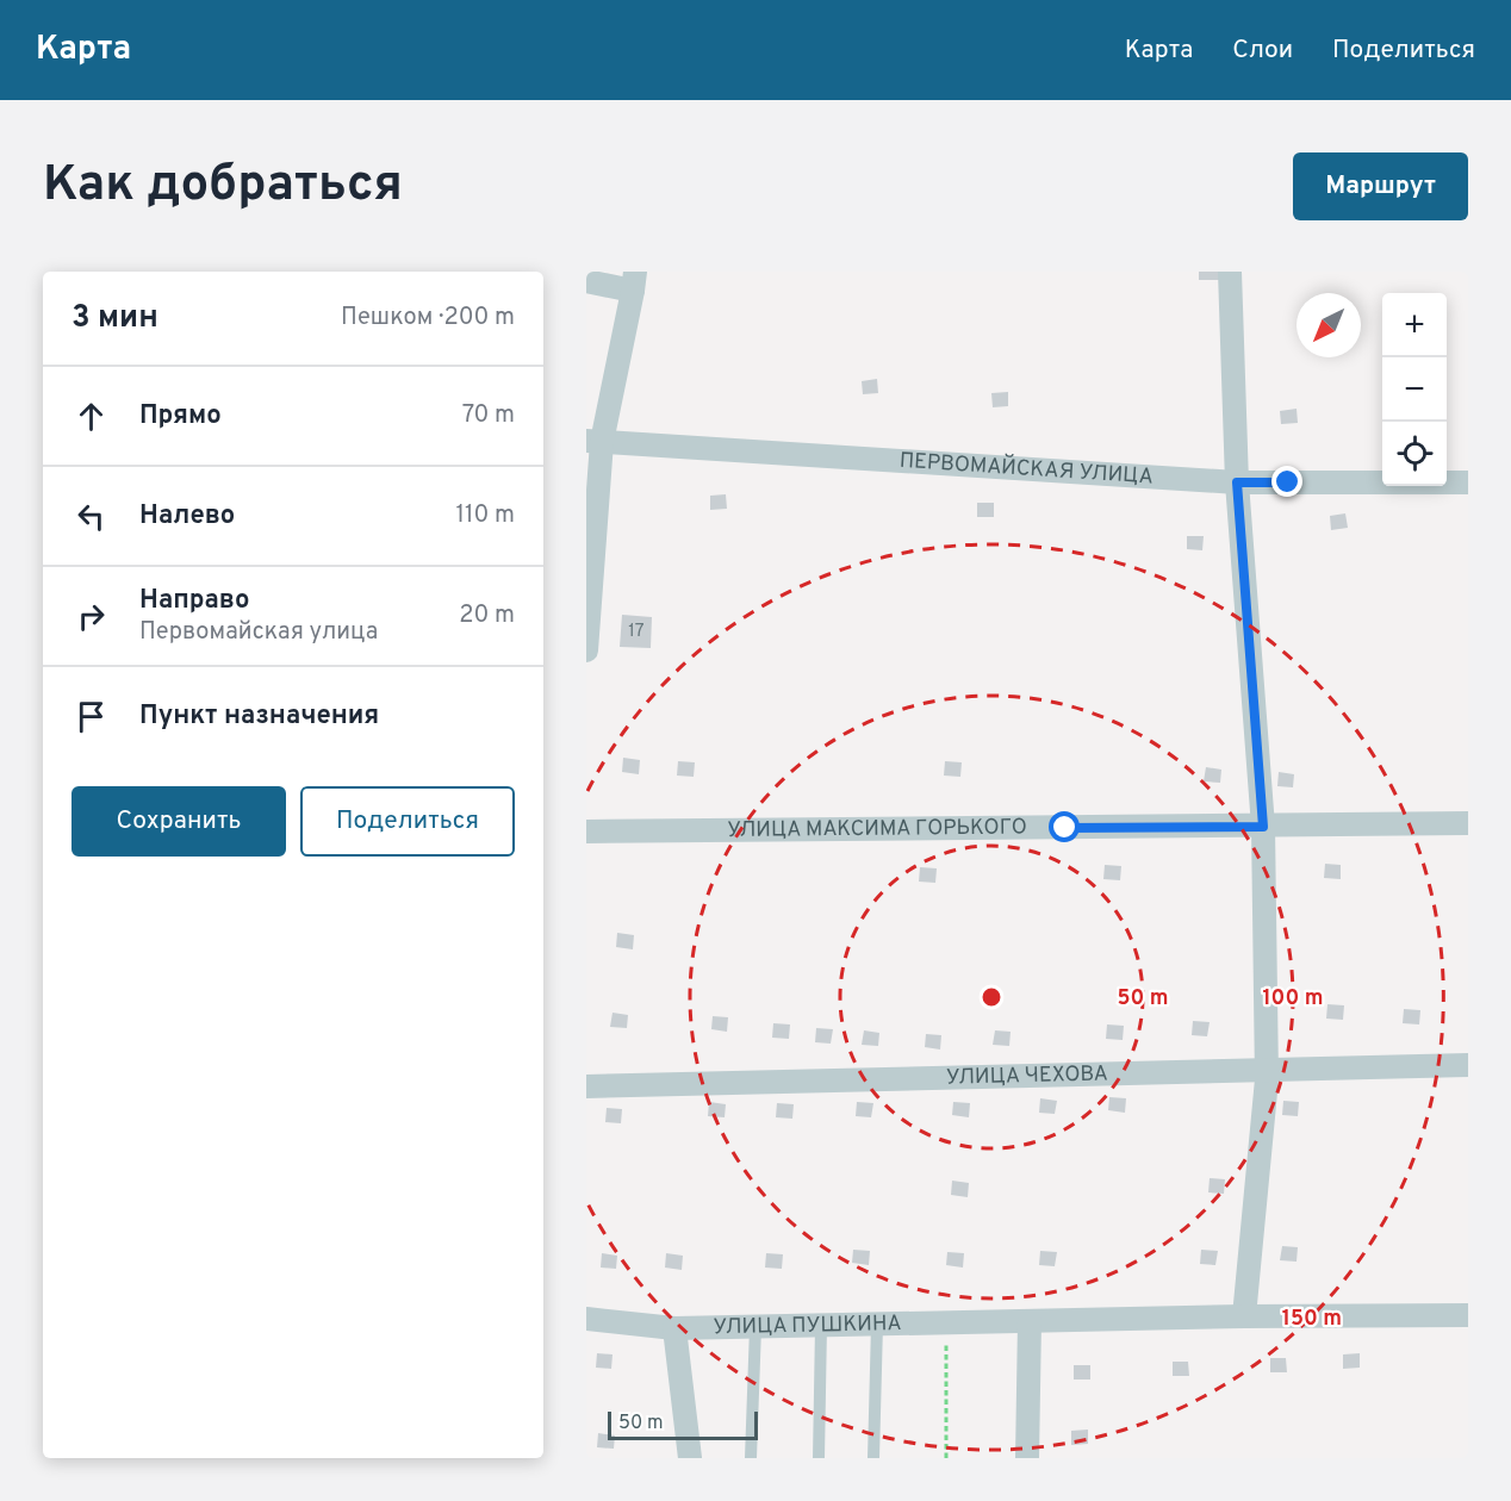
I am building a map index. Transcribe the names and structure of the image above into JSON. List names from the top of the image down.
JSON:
{
  "streets": {
    "street": [
      "ПЕРВОМАЙСКАЯ УЛИЦА",
      "УЛИЦА МАКСИМА ГОРЬКОГО",
      "УЛИЦА ЧЕХОВА",
      "УЛИЦА ПУШКИНА"
    ]
  },
  "house_numbers": ["17"],
  "scale_bar": "50 m",
  "north": "bottom left",
  "page": {
    "header": "Карта",
    "nav": ["Карта", "Слои", "Поделиться"],
    "buttons": [
      "Маршрут",
      ["Сохранить", "Поделиться"]
    ],
    "title": "Как добраться",
    "heading": ["3 мин", "Пешком · 200 m"],
    "map_buttons": ["+", "−"],
    "list": [
      ["Прямо", "70 m"],
      ["Налево", "110 m"],
      ["Направо", "Первомайская улица", "20 m"],
      "Пункт назначения"
    ],
    "scale": "50 m"
  },
  "rings": ["50 m", "100 m", "150 m"]
}
